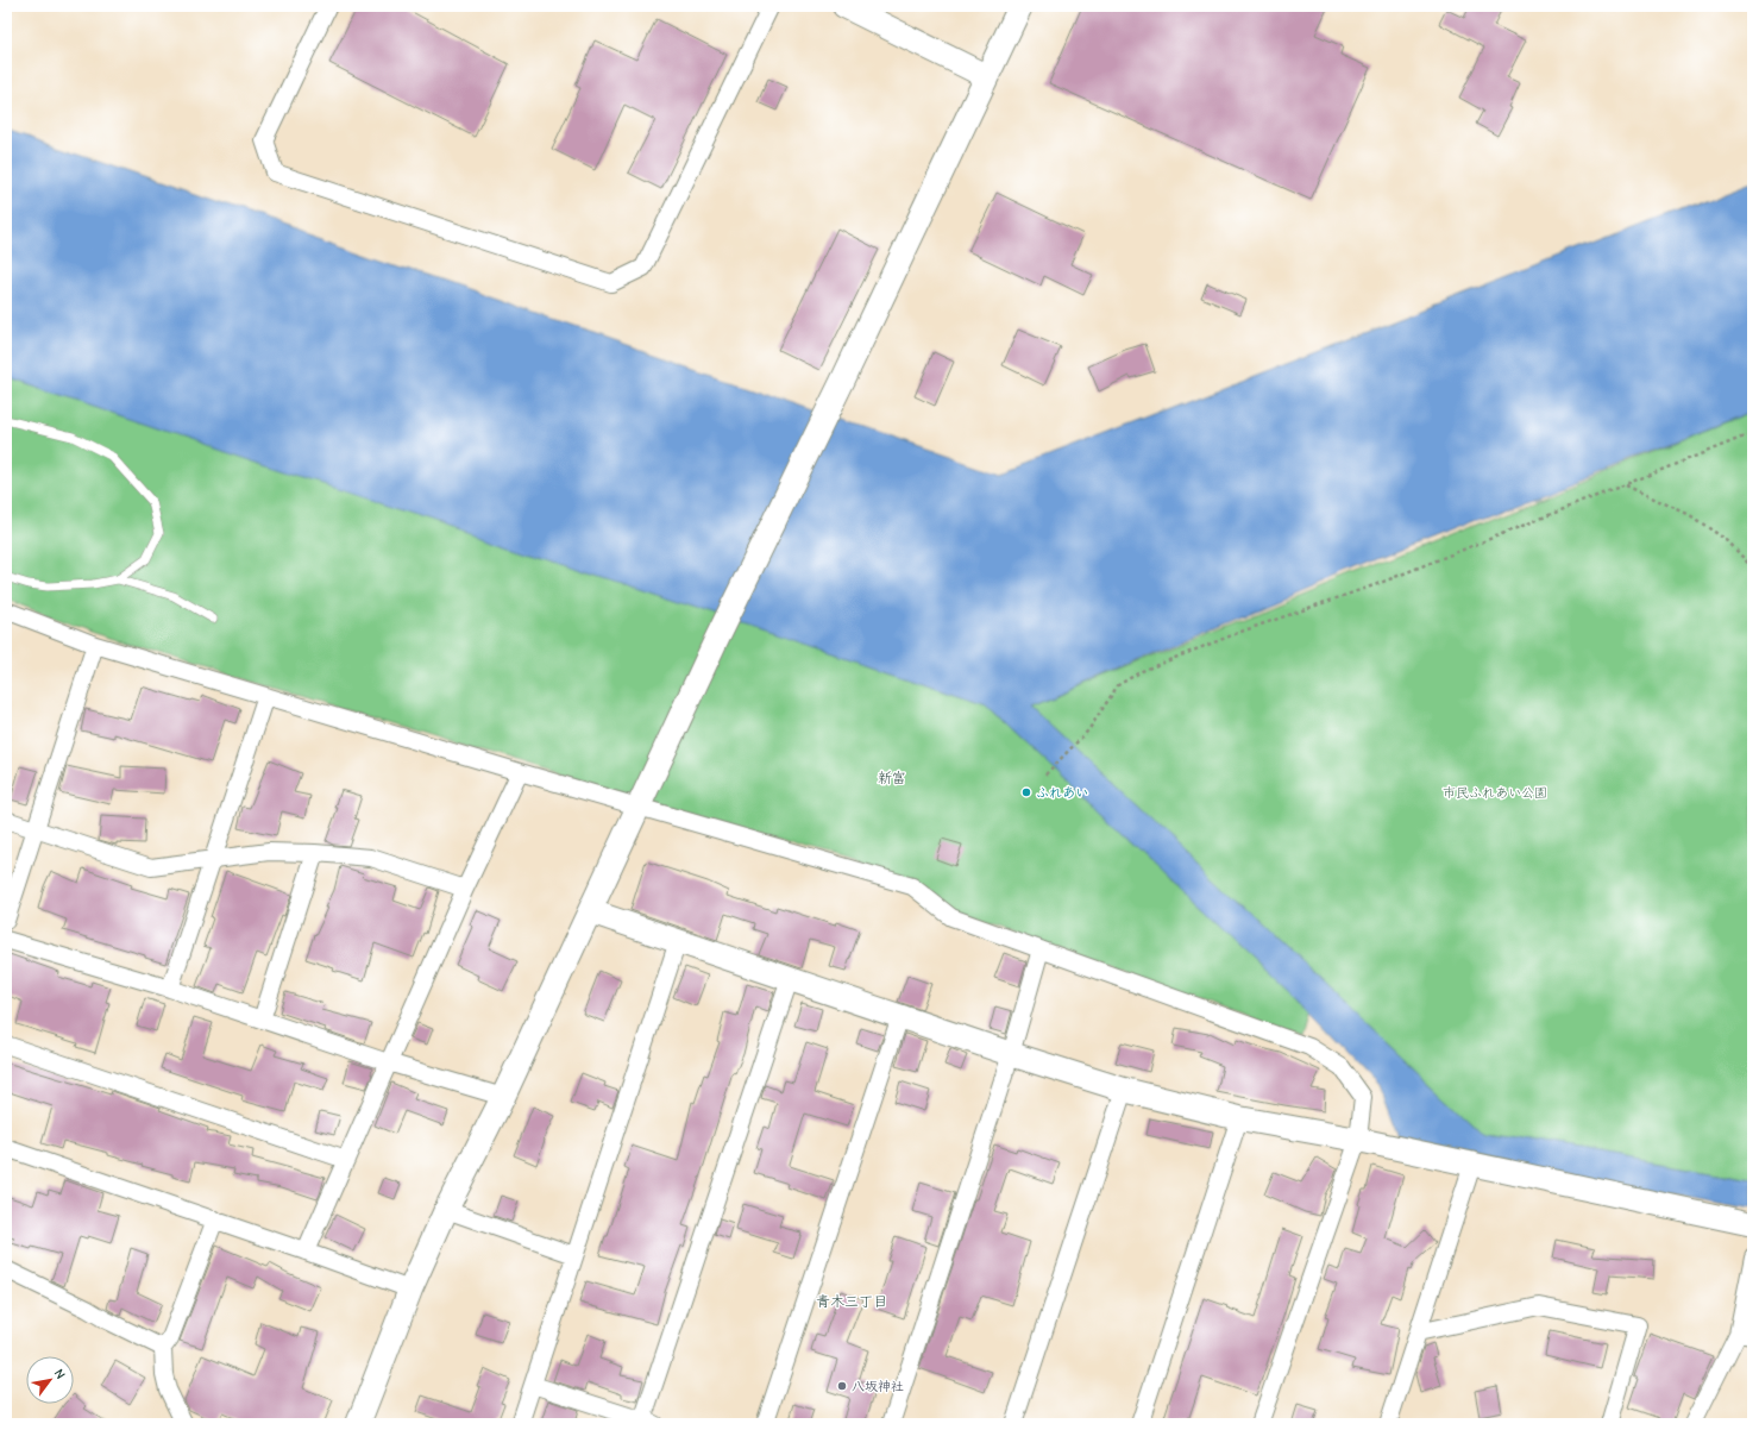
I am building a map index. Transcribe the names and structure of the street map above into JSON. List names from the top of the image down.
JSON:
{
  "districts": ["新富", "青木三丁目"],
  "parks": ["市民ふれあい公園"],
  "places": ["ふれあい", "八坂神社"],
  "north": "top right"
}
